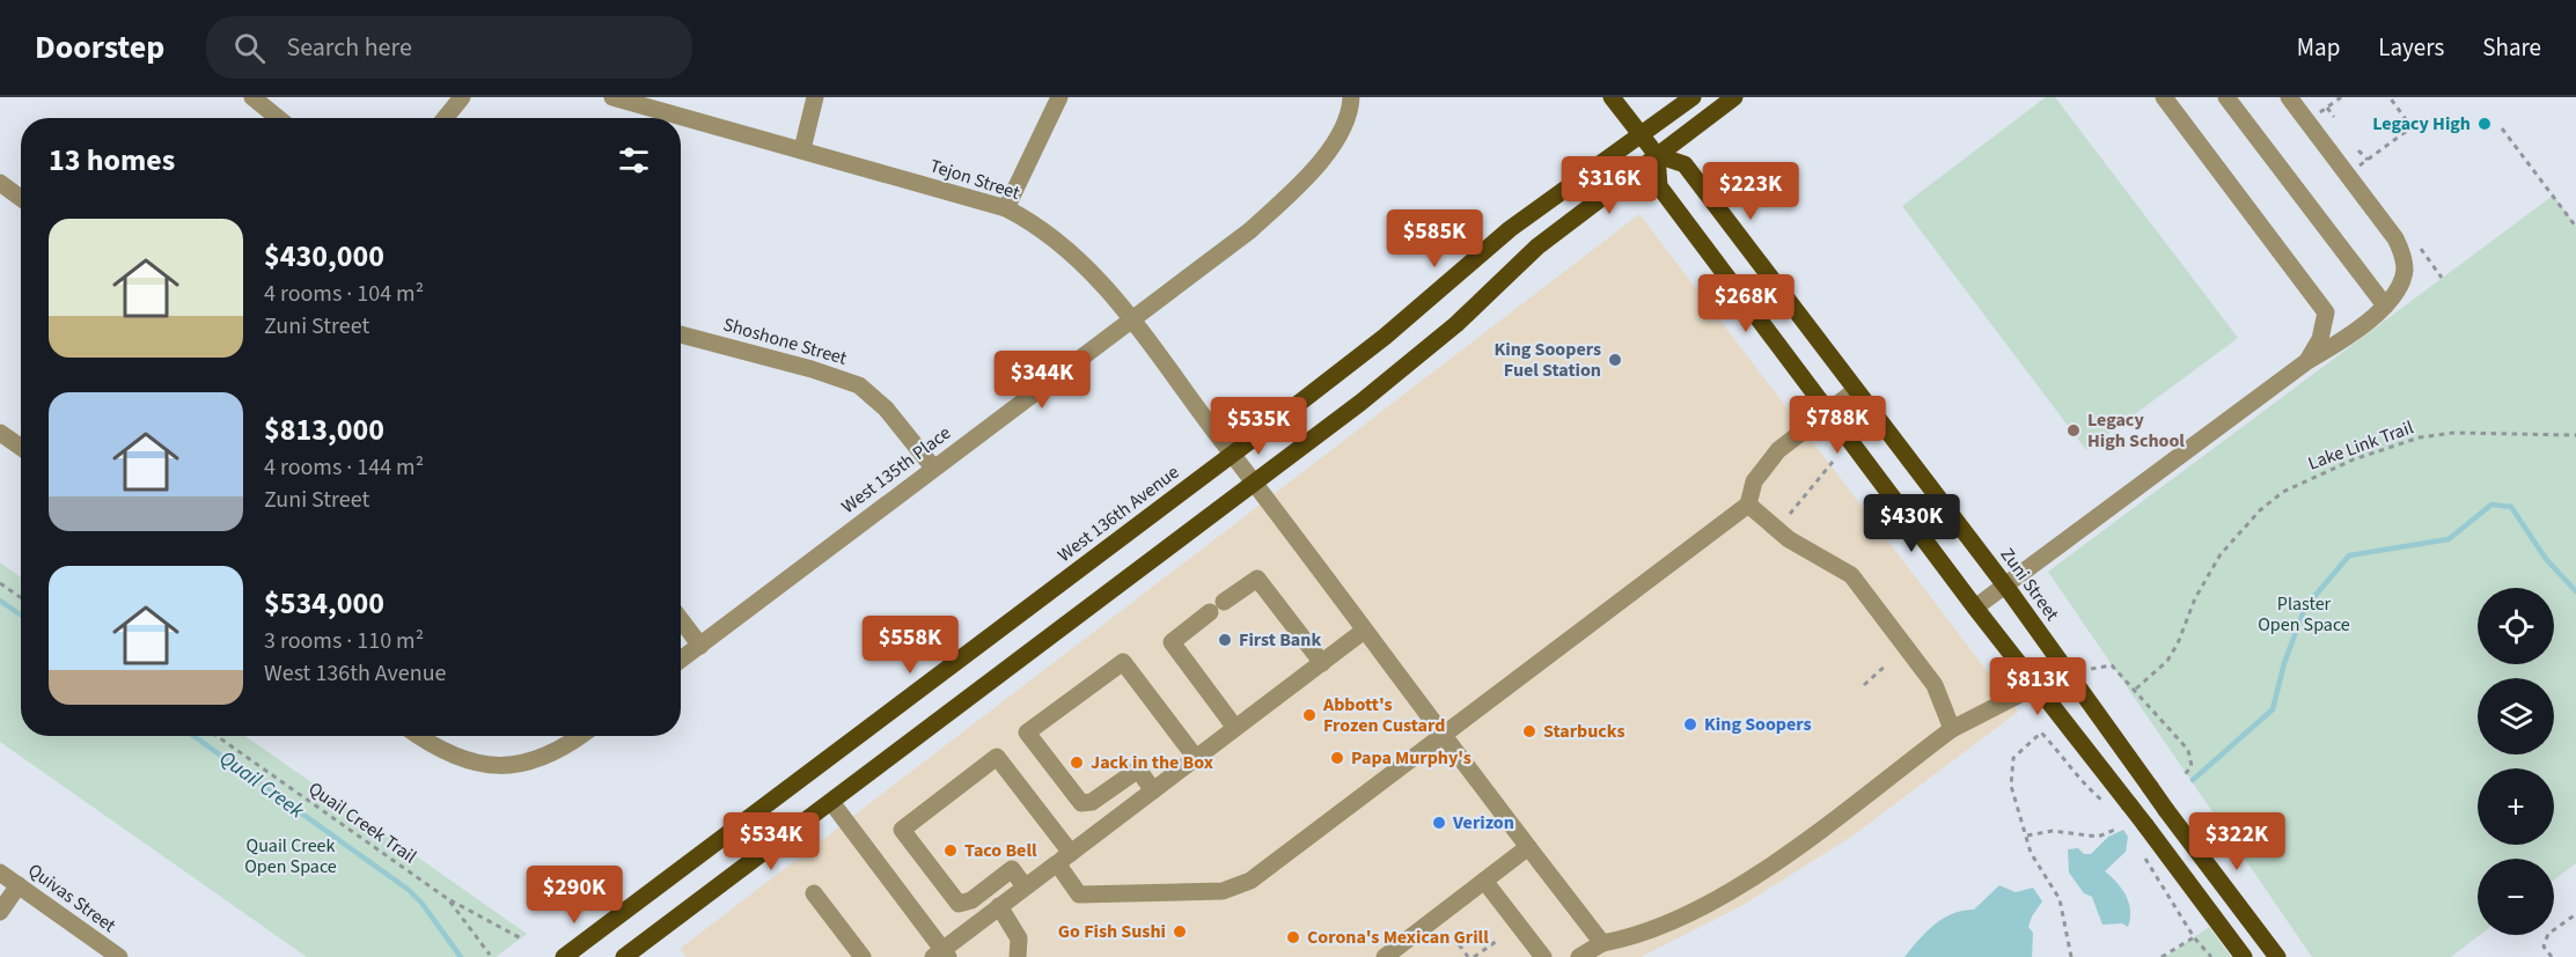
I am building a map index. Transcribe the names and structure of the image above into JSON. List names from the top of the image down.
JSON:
{
  "streets": {
    "main road": ["West 136th Avenue", "Zuni Street"],
    "street": [
      "Tejon Street",
      "Shoshone Street",
      "West 135th Place",
      "Quivas Street"
    ],
    "path": ["Lake Link Trail", "Quail Creek Trail"]
  },
  "crossings": [
    ["Tejon Street", "West 135th Place"],
    ["Tejon Street", "West 136th Avenue"],
    ["Shoshone Street", "West 135th Place"],
    ["West 136th Avenue", "Zuni Street"]
  ],
  "water": ["Quail Creek"],
  "parks": ["Plaster Open Space", "Quail Creek Open Space"],
  "places": [
    "Legacy High",
    "King Soopers Fuel Station",
    "Legacy High School",
    "First Bank",
    "Abbott's Frozen Custard",
    "King Soopers",
    "Starbucks",
    "Papa Murphy's",
    "Jack in the Box",
    "Verizon",
    "Taco Bell",
    "Go Fish Sushi",
    "Corona's Mexican Grill"
  ],
  "page": {
    "header": "Doorstep",
    "search": "Search here",
    "nav": ["Map", "Layers", "Share"],
    "heading": "13 homes",
    "price": [
      "$316K",
      "$223K",
      "$585K",
      "$268K",
      "$344K",
      "$788K",
      "$535K",
      "$430K",
      "$558K",
      "$813K",
      "$534K",
      "$322K",
      "$290K"
    ],
    "list": [
      {
        "name": "$430,000",
        "note": "4 rooms · 104 m² · Zuni Street"
      },
      {
        "name": "$813,000",
        "note": "4 rooms · 144 m² · Zuni Street"
      },
      {
        "name": "$534,000",
        "note": "3 rooms · 110 m² · West 136th Avenue"
      }
    ],
    "map_buttons": ["+", "−"]
  }
}
